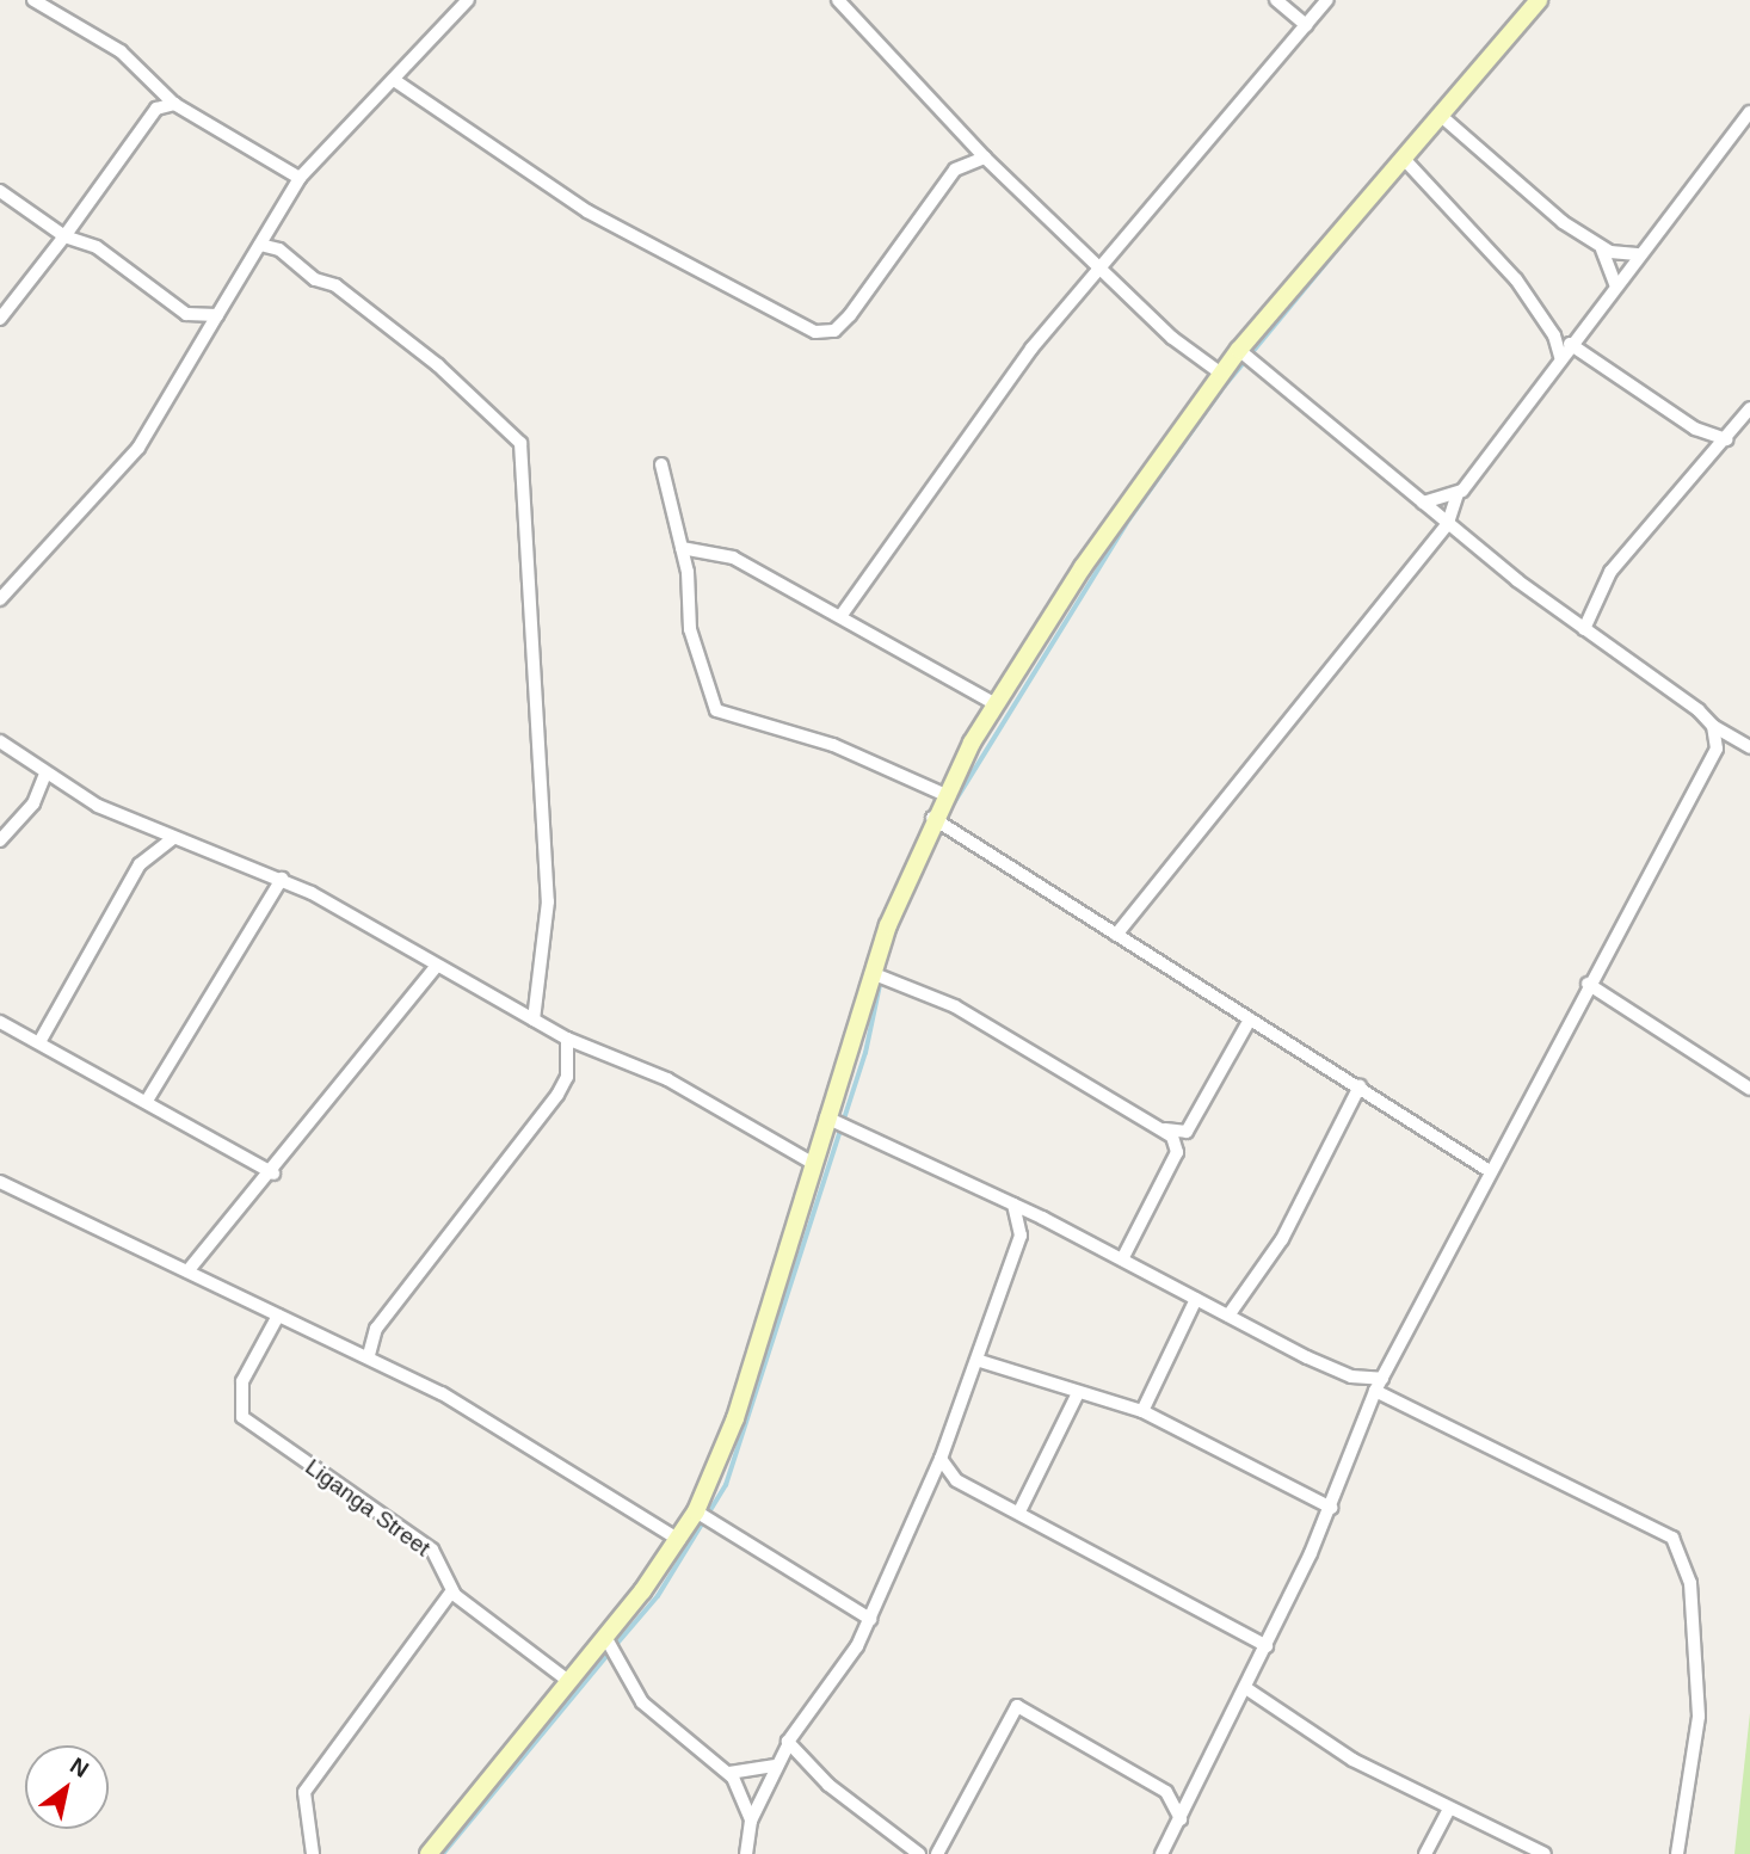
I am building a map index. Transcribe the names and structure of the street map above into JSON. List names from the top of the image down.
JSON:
{
  "streets": {
    "street": ["Liganga Street"]
  },
  "north": "top right"
}
